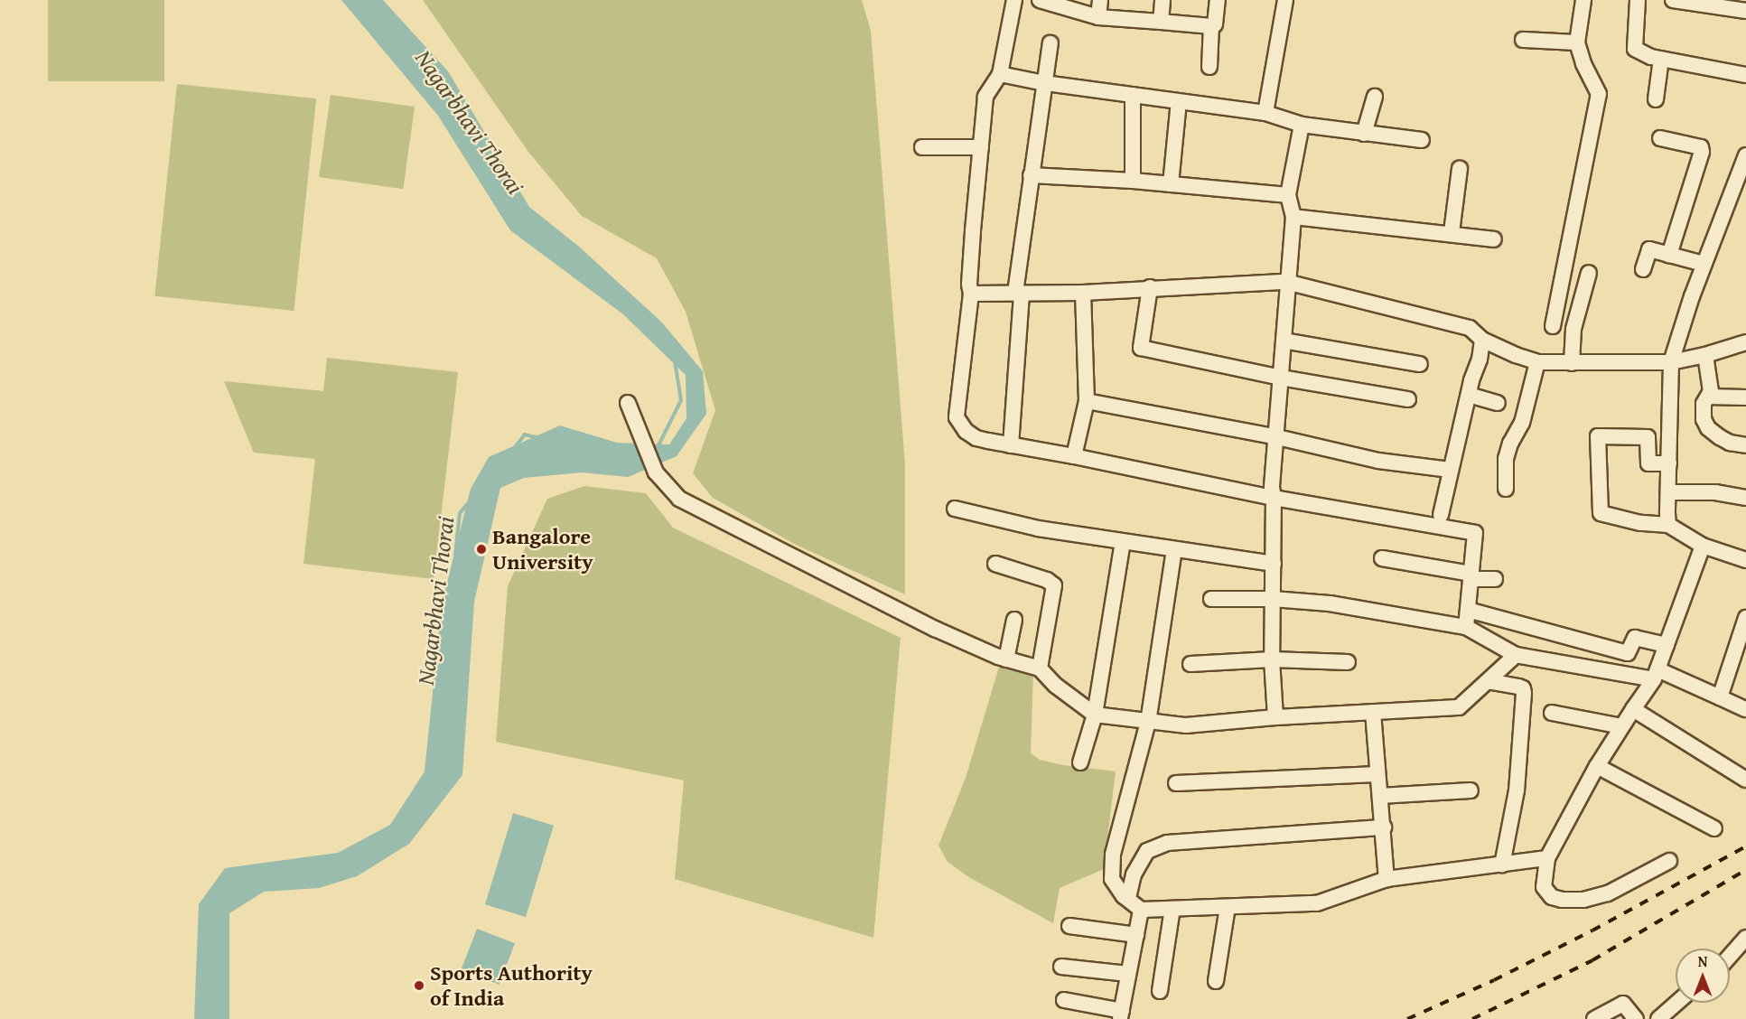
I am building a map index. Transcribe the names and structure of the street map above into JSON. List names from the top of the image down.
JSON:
{
  "water": ["Nagarbhavi Thorai"],
  "places": ["Bangalore University", "Sports Authority of India"],
  "north": "top"
}
